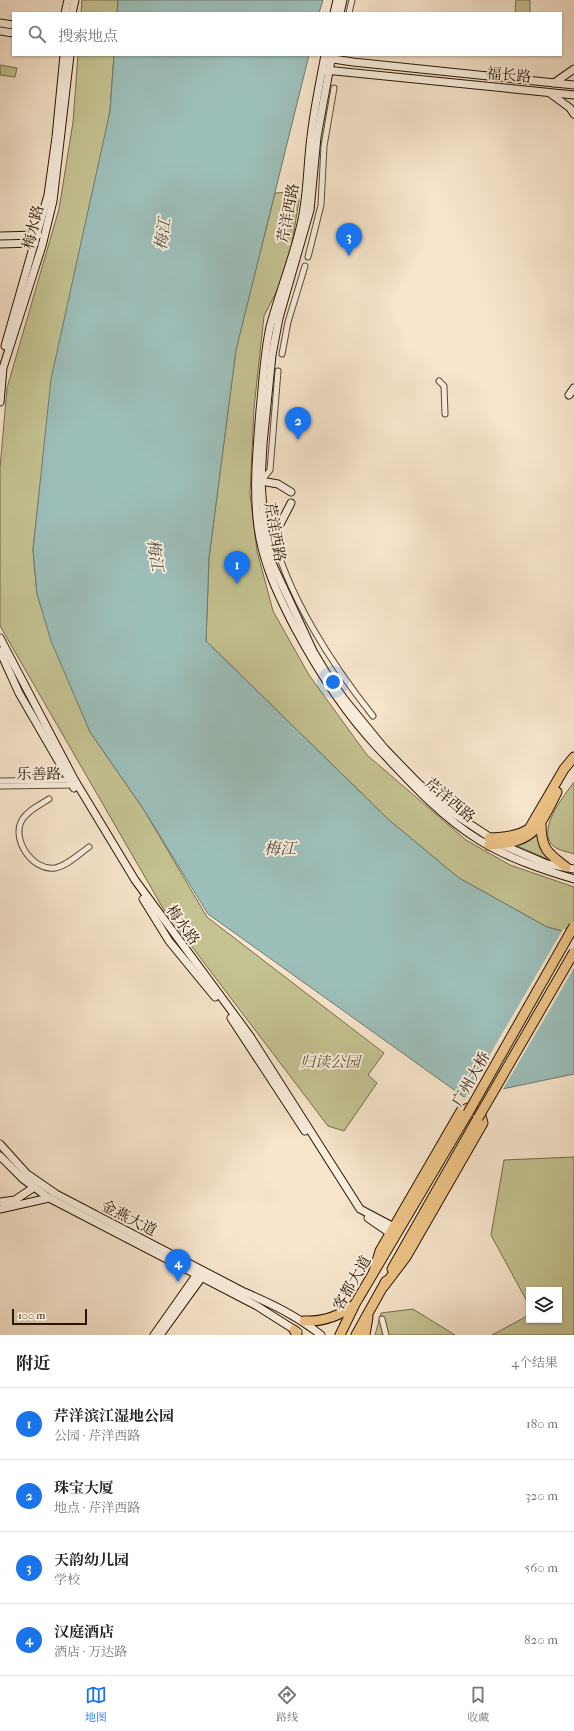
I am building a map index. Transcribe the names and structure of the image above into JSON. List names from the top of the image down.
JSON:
{
  "streets": {
    "highway": ["广州大桥", "客都大道"],
    "main road": [
      "福长路",
      "芹洋西路",
      "梅水路",
      "金燕大道"
    ],
    "street": ["乐善路"]
  },
  "crossings": [
    ["福长路", "芹洋西路"],
    ["梅水路", "乐善路"],
    ["广州大桥", "客都大道"]
  ],
  "water": ["梅江"],
  "parks": ["归读公园"],
  "scale_bar": "100 m",
  "page": {
    "search": "搜索地点",
    "pins": [
      "3",
      "2",
      "1",
      "4"
    ],
    "scale": "100 m",
    "heading": ["附近", "4个结果"],
    "list": [
      {
        "mark": "1",
        "name": "芹洋滨江湿地公园",
        "note": "公园 · 芹洋西路",
        "value": "180 m"
      },
      {
        "mark": "2",
        "name": "珠宝大厦",
        "note": "地点 · 芹洋西路",
        "value": "320 m"
      },
      {
        "mark": "3",
        "name": "天韵幼儿园",
        "note": "学校",
        "value": "560 m"
      },
      {
        "mark": "4",
        "name": "汉庭酒店",
        "note": "酒店 · 万达路",
        "value": "820 m"
      }
    ],
    "nav": ["地图", "路线", "收藏"]
  }
}
